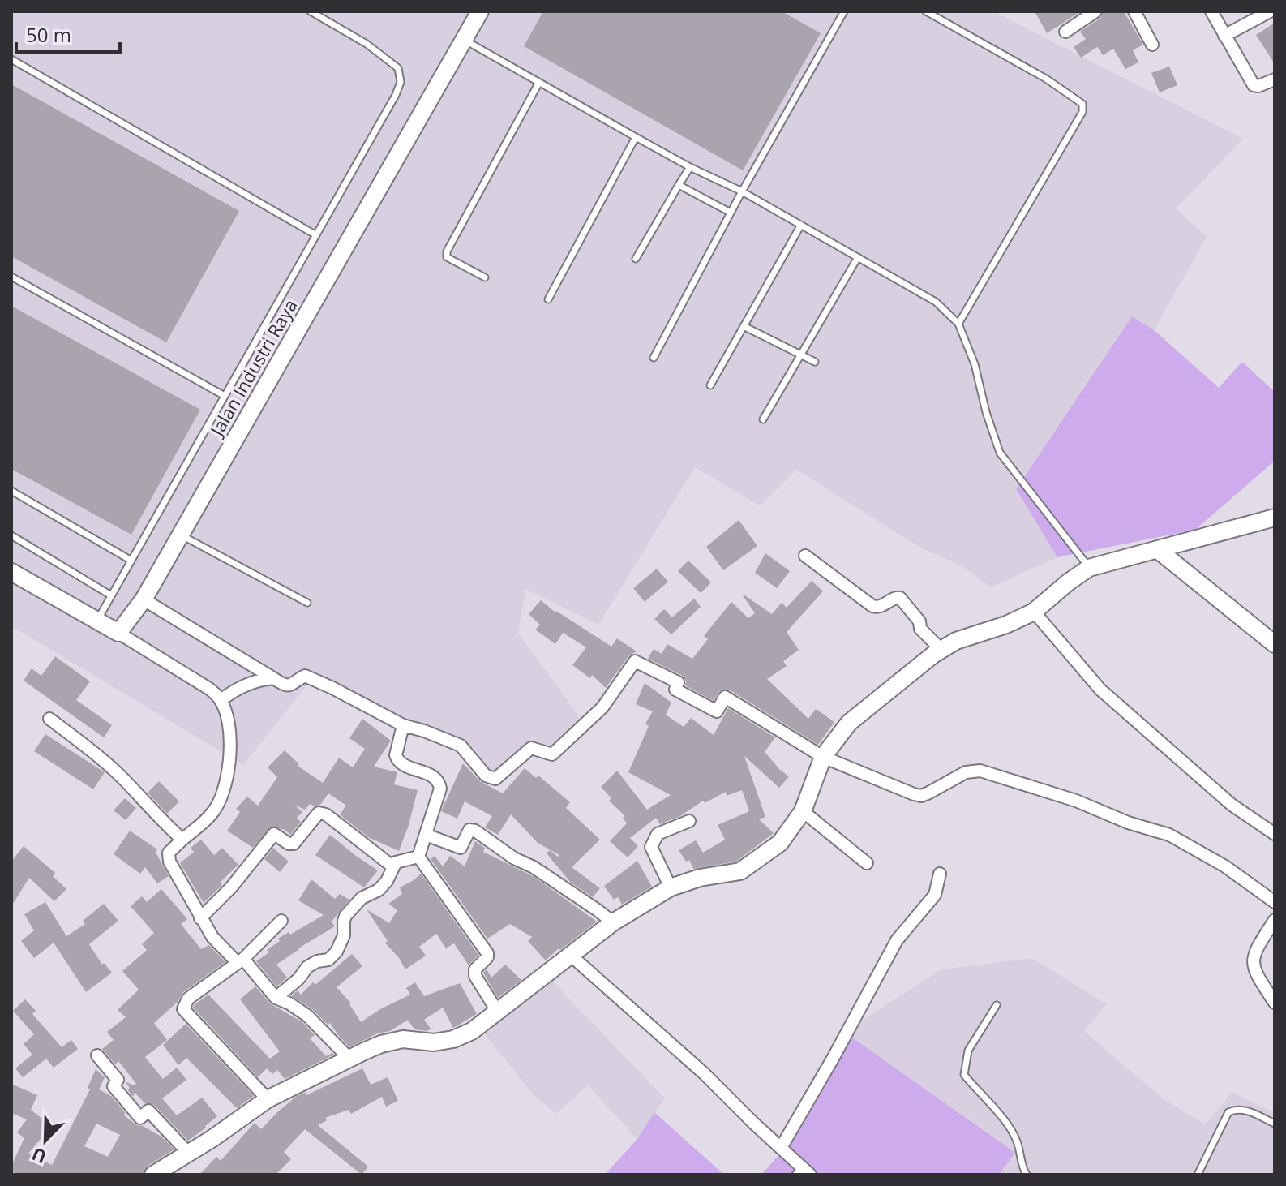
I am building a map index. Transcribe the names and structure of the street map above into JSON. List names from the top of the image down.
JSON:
{
  "streets": {
    "street": ["Jalan Industri Raya"]
  },
  "scale_bar": "50 m",
  "north": "bottom left"
}
